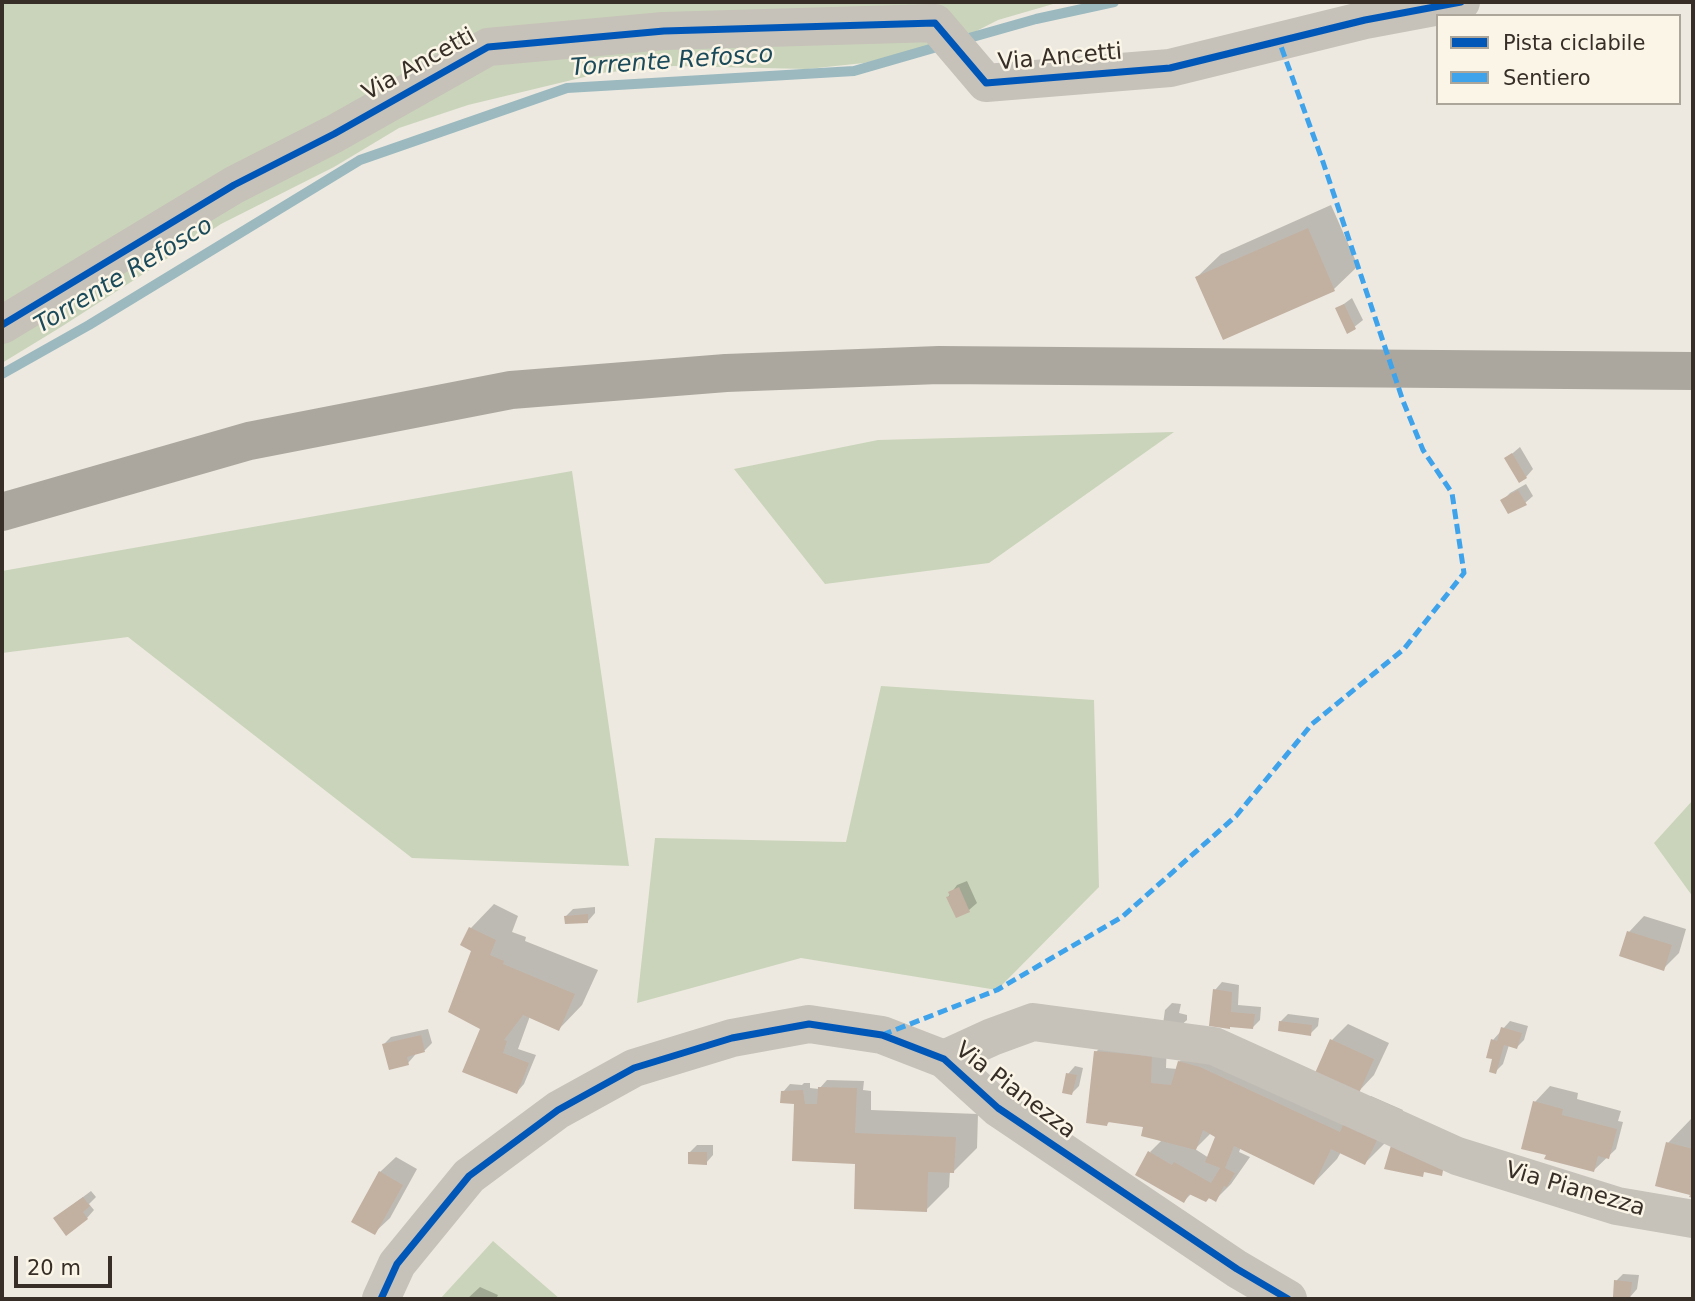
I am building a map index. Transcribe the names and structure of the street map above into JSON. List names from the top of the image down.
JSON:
{
  "streets": {
    "street": ["Via Ancetti", "Via Pianezza"]
  },
  "water": ["Torrente Refosco"],
  "legend": ["Pista ciclabile", "Sentiero"],
  "scale_bar": "20 m"
}
